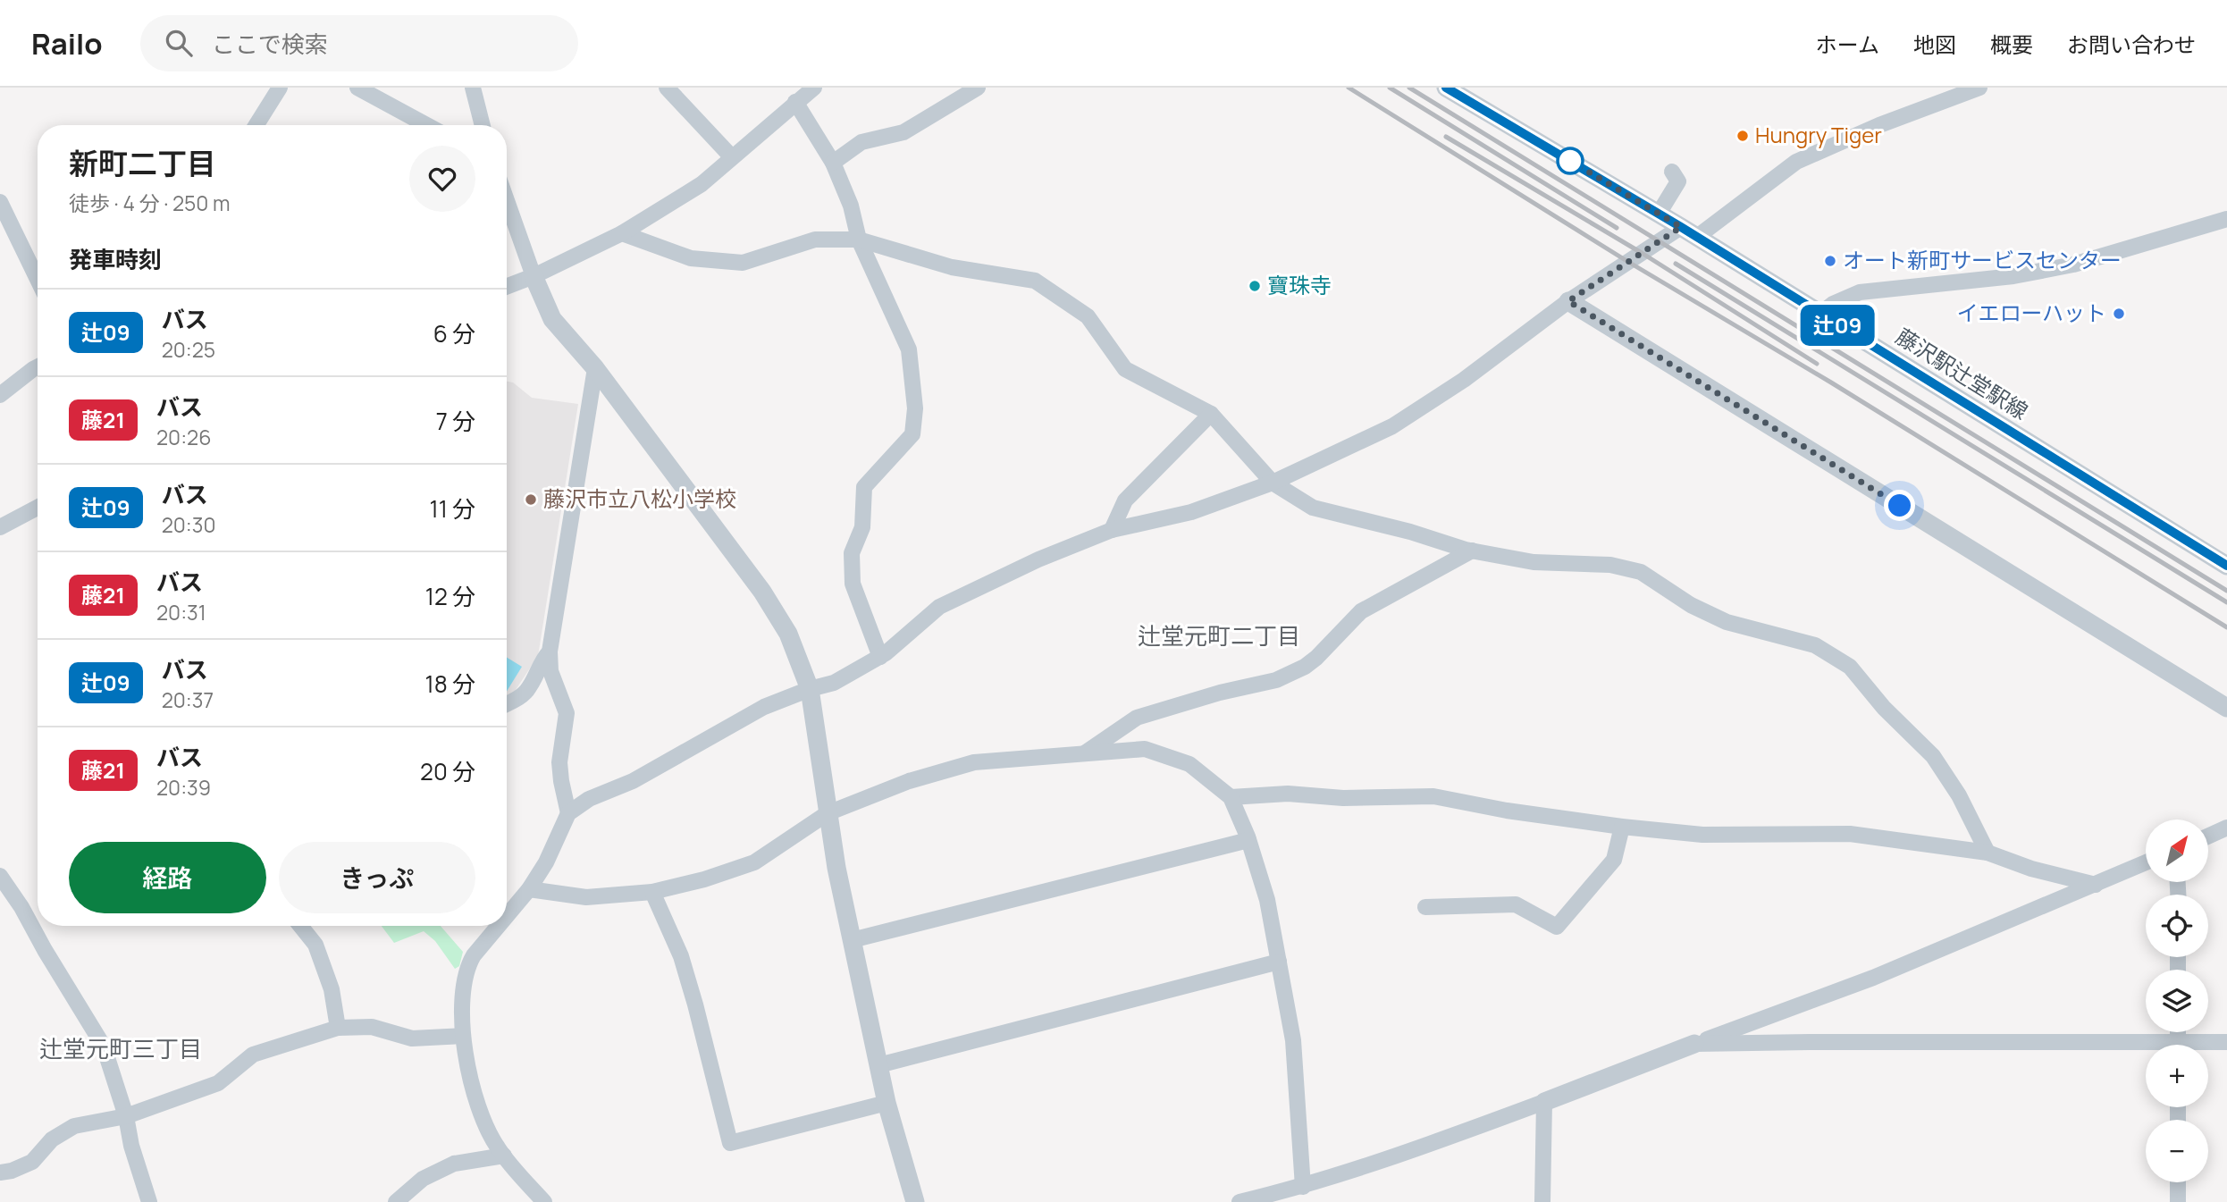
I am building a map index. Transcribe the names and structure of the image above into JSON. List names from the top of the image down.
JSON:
{
  "streets": {
    "street": ["藤沢駅辻堂駅線"]
  },
  "districts": ["辻堂元町二丁目", "辻堂元町三丁目"],
  "places": [
    "Hungry Tiger",
    "オート新町サービスセンター",
    "寶珠寺",
    "イエローハット",
    "藤沢市立八松小学校"
  ],
  "lines": ["bus line 辻09"],
  "north": "top right",
  "page": {
    "header": "Railo",
    "search": "ここで検索",
    "nav": [
      "ホーム",
      "地図",
      "概要",
      "お問い合わせ"
    ],
    "on_map": "辻09",
    "heading": [
      ["新町二丁目", "徒歩 · 4 分 · 250 m"],
      "発車時刻"
    ],
    "list": [
      {
        "mark": "辻09",
        "name": "バス",
        "note": "20:25",
        "value": "6 分"
      },
      {
        "mark": "藤21",
        "name": "バス",
        "note": "20:26",
        "value": "7 分"
      },
      {
        "mark": "辻09",
        "name": "バス",
        "note": "20:30",
        "value": "11 分"
      },
      {
        "mark": "藤21",
        "name": "バス",
        "note": "20:31",
        "value": "12 分"
      },
      {
        "mark": "辻09",
        "name": "バス",
        "note": "20:37",
        "value": "18 分"
      },
      {
        "mark": "藤21",
        "name": "バス",
        "note": "20:39",
        "value": "20 分"
      }
    ],
    "map_buttons": ["+", "−"],
    "buttons": ["経路", "きっぷ"]
  }
}
